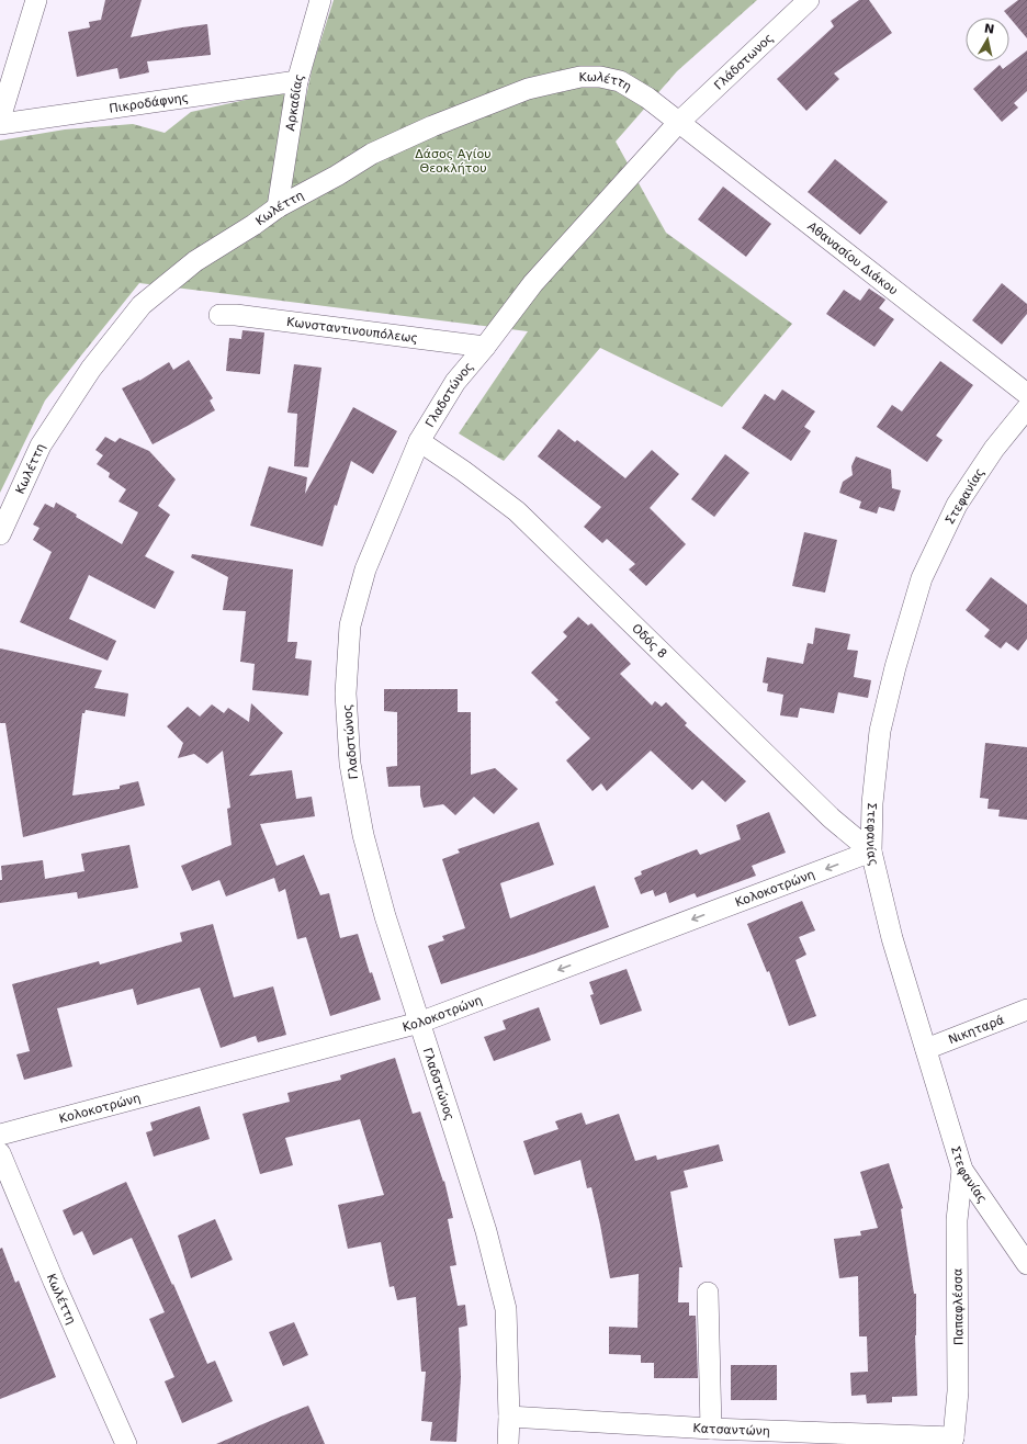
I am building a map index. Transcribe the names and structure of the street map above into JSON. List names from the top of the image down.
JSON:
{
  "streets": {
    "street": [
      "Γλάδστωνος",
      "Κωλέττη",
      "Πικροδάφνης",
      "Αρκαδίας",
      "Αθανασίου Διάκου",
      "Κωνσταντινουπόλεως",
      "Γλαδστώνος",
      "Στεφανίας",
      "Οδός 8",
      "Κολοκοτρώνη",
      "Νικηταρά",
      "Παπαφλέσσα",
      "Κατσαντώνη"
    ]
  },
  "crossings": [
    ["Γλάδστωνος", "Κωλέττη"],
    ["Γλάδστωνος", "Αθανασίου Διάκου"],
    ["Γλάδστωνος", "Γλαδστώνος"],
    ["Κωλέττη", "Αρκαδίας"],
    ["Κωλέττη", "Αθανασίου Διάκου"],
    ["Κωλέττη", "Γλαδστώνος"],
    ["Πικροδάφνης", "Αρκαδίας"],
    ["Αθανασίου Διάκου", "Γλαδστώνος"],
    ["Κωνσταντινουπόλεως", "Γλαδστώνος"],
    ["Γλαδστώνος", "Οδός 8"],
    ["Γλαδστώνος", "Κολοκοτρώνη"],
    ["Γλαδστώνος", "Κατσαντώνη"],
    ["Στεφανίας", "Οδός 8"],
    ["Στεφανίας", "Κολοκοτρώνη"],
    ["Στεφανίας", "Νικηταρά"],
    ["Στεφανίας", "Παπαφλέσσα"],
    ["Οδός 8", "Κολοκοτρώνη"],
    ["Παπαφλέσσα", "Κατσαντώνη"]
  ],
  "one_way": ["Κολοκοτρώνη"],
  "parks": ["Δάσος Αγίου Θεοκλήτου"],
  "north": "top"
}
